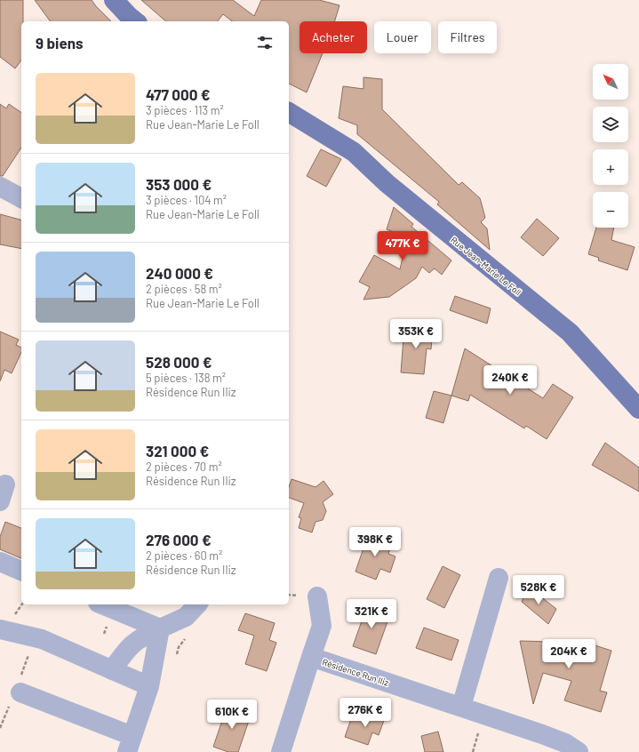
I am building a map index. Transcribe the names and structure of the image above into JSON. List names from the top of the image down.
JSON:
{
  "streets": {
    "main road": ["Rue Jean-Marie Le Foll"],
    "street": ["Résidence Run Iliz"]
  },
  "north": "top left",
  "page": {
    "chip": ["Acheter", "Louer", "Filtres"],
    "heading": "9 biens",
    "map_buttons": ["+", "−"],
    "list": [
      {
        "name": "477 000 €",
        "note": "3 pièces · 113 m² · Rue Jean-Marie Le Foll"
      },
      {
        "name": "353 000 €",
        "note": "3 pièces · 104 m² · Rue Jean-Marie Le Foll"
      },
      {
        "name": "240 000 €",
        "note": "2 pièces · 58 m² · Rue Jean-Marie Le Foll"
      },
      {
        "name": "528 000 €",
        "note": "5 pièces · 138 m² · Résidence Run Iliz"
      },
      {
        "name": "321 000 €",
        "note": "2 pièces · 70 m² · Résidence Run Iliz"
      },
      {
        "name": "276 000 €",
        "note": "2 pièces · 60 m² · Résidence Run Iliz"
      }
    ],
    "price": [
      "477K €",
      "353K €",
      "240K €",
      "398K €",
      "528K €",
      "321K €",
      "204K €",
      "276K €",
      "610K €"
    ]
  }
}
